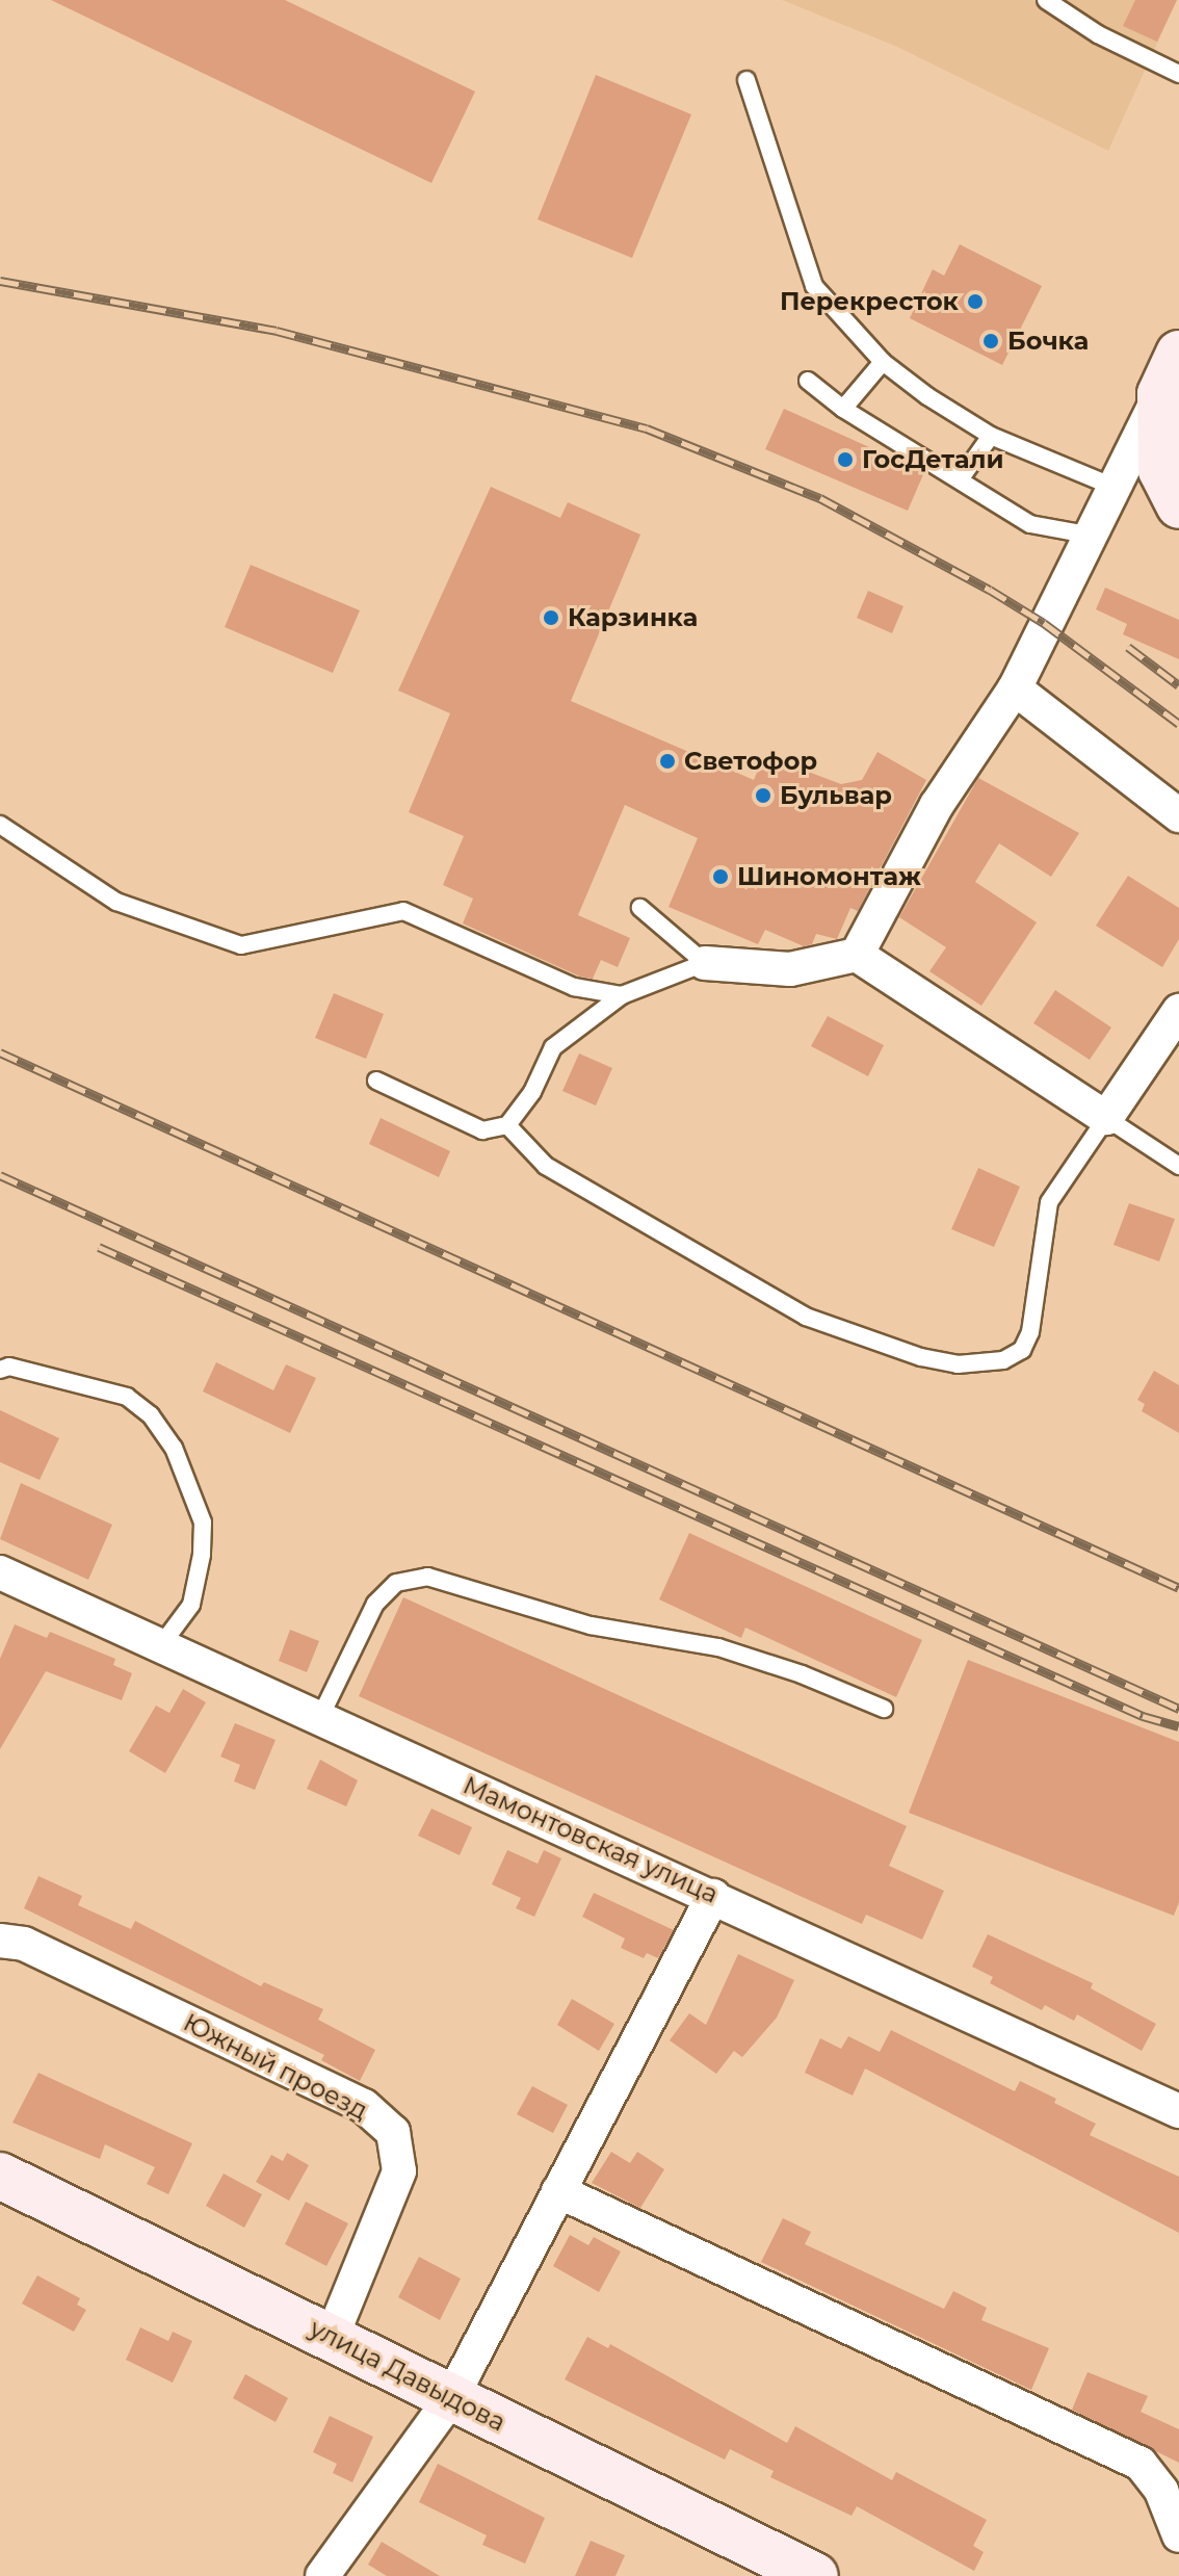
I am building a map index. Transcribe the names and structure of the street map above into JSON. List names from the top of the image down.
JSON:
{
  "streets": {
    "main road": ["улица Давыдова"],
    "street": ["Мамонтовская улица", "Южный проезд"]
  },
  "crossings": [
    ["Южный проезд", "улица Давыдова"]
  ],
  "places": [
    "Перекресток",
    "Бочка",
    "ГосДетали",
    "Карзинка",
    "Светофор",
    "Бульвар",
    "Шиномонтаж"
  ]
}
